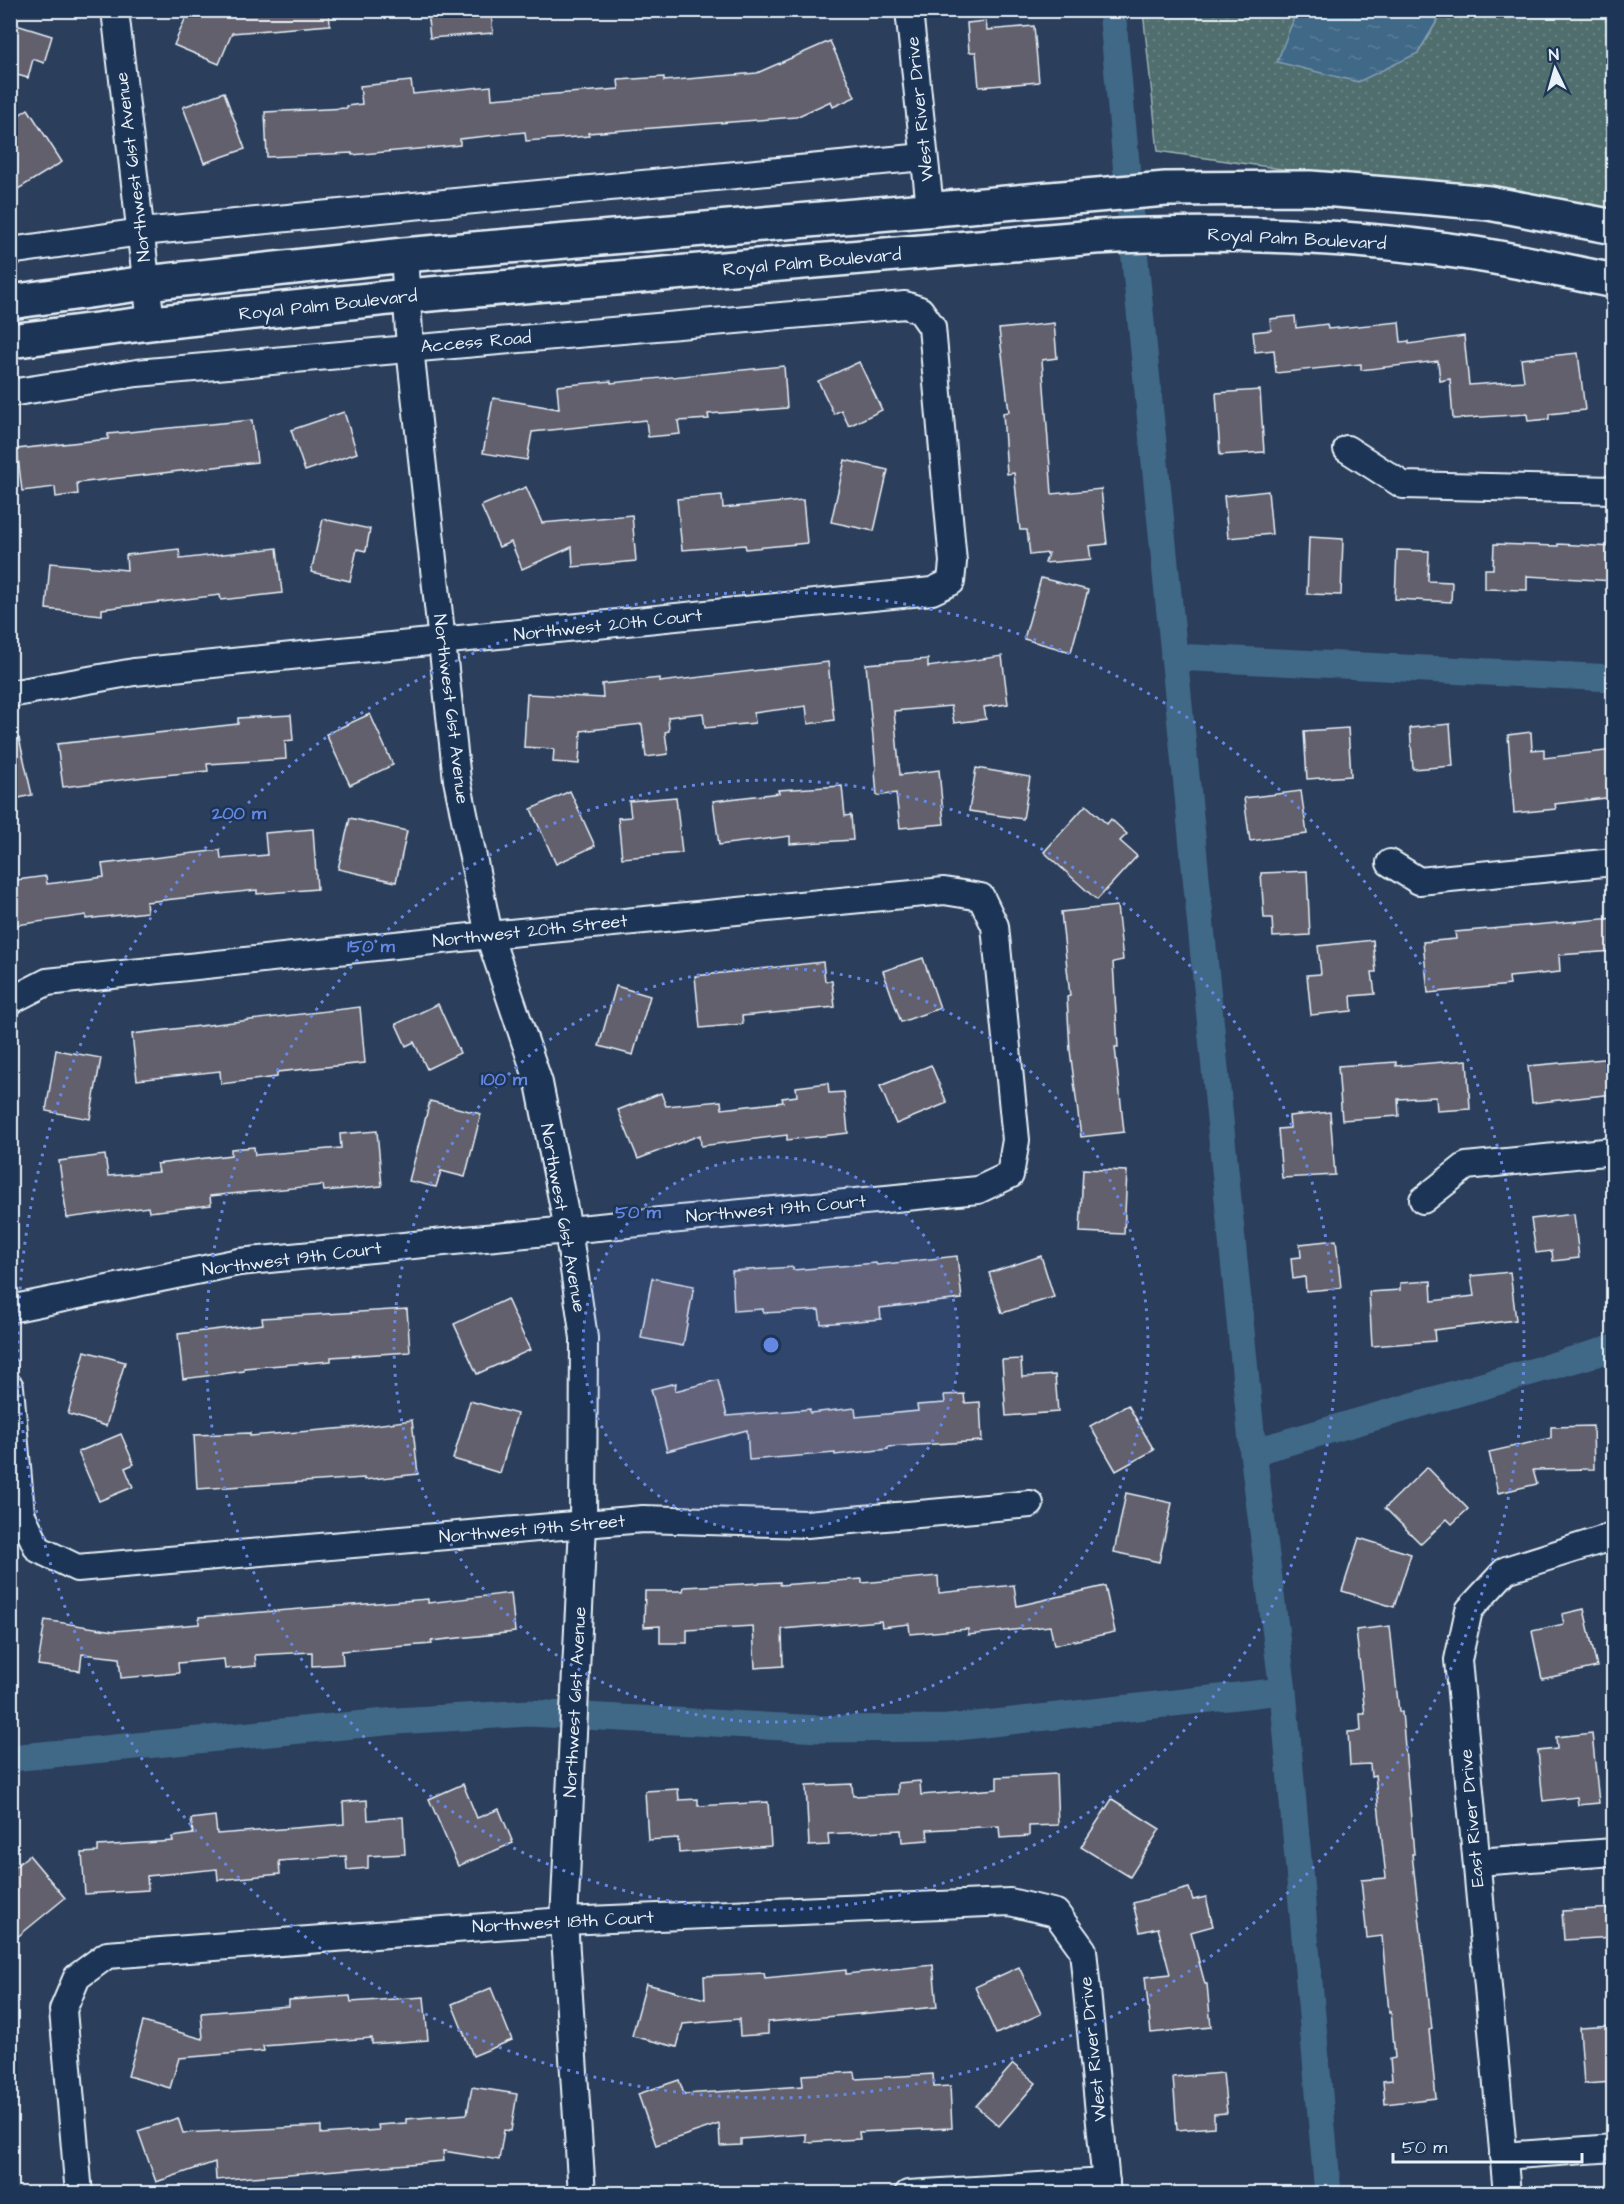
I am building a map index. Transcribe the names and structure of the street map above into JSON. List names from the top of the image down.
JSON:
{
  "streets": {
    "main road": ["Royal Palm Boulevard"],
    "street": [
      "West River Drive",
      "Northwest 61st Avenue",
      "Access Road",
      "Northwest 20th Court",
      "Northwest 20th Street",
      "Northwest 19th Court",
      "Northwest 19th Street",
      "East River Drive",
      "Northwest 18th Court"
    ]
  },
  "crossings": [
    ["West River Drive", "Northwest 18th Court"],
    ["Northwest 61st Avenue", "Royal Palm Boulevard"],
    ["Northwest 61st Avenue", "Access Road"],
    ["Northwest 61st Avenue", "Northwest 20th Court"],
    ["Northwest 61st Avenue", "Northwest 20th Street"],
    ["Northwest 61st Avenue", "Northwest 19th Court"],
    ["Northwest 61st Avenue", "Northwest 19th Street"],
    ["Northwest 61st Avenue", "Northwest 18th Court"],
    ["Access Road", "Northwest 20th Court"],
    ["Northwest 20th Street", "Northwest 19th Court"]
  ],
  "scale_bar": "50 m",
  "north": "top",
  "rings": [
    "200 m",
    "150 m",
    "100 m",
    "50 m"
  ]
}
